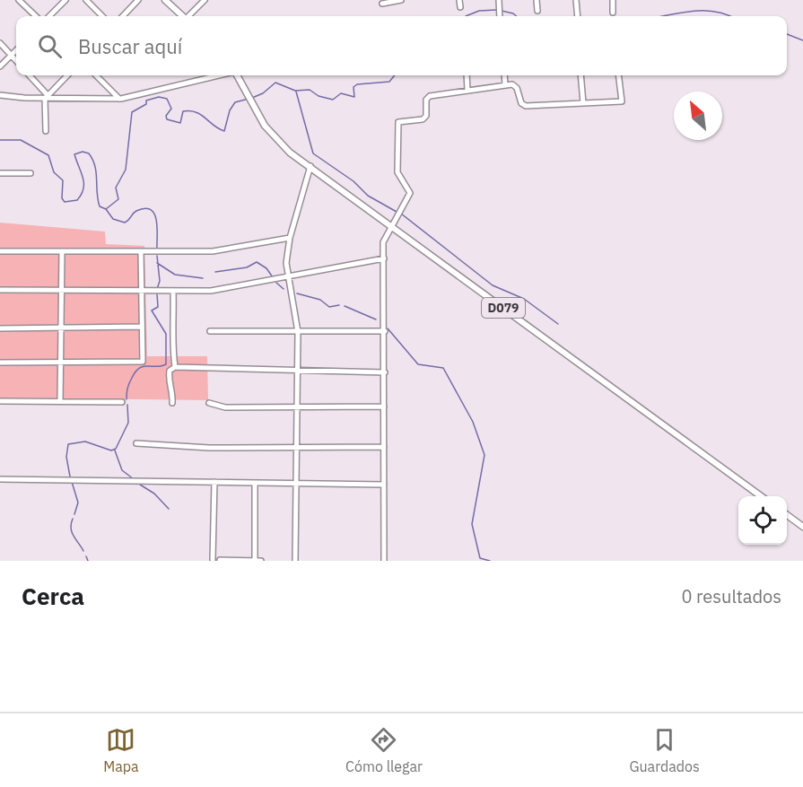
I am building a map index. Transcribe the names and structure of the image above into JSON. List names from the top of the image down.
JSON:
{
  "streets": {
    "main road": ["D079"]
  },
  "north": "top left",
  "page": {
    "search": "Buscar aquí",
    "heading": ["Cerca", "0 resultados"],
    "nav": ["Mapa", "Cómo llegar", "Guardados"]
  }
}
